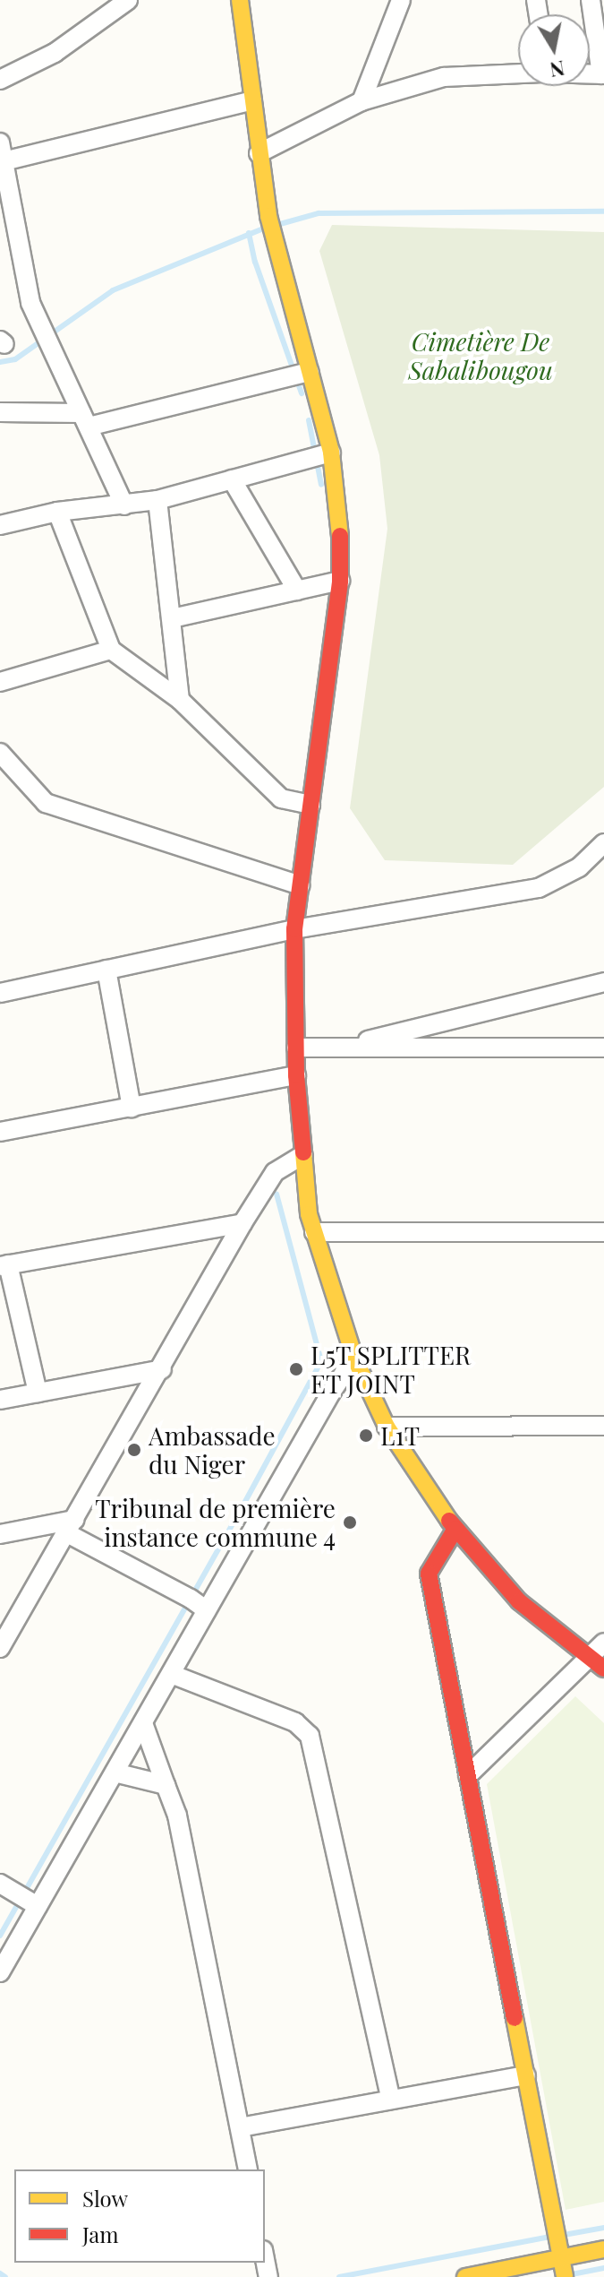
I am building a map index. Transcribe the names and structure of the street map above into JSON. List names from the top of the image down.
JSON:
{
  "parks": ["Cimetière De Sabalibougou"],
  "places": [
    "L5T SPLITTER ET JOINT",
    "L1T",
    "Ambassade du Niger",
    "Tribunal de première instance commune 4"
  ],
  "legend": ["Slow", "Jam"],
  "north": "bottom"
}
